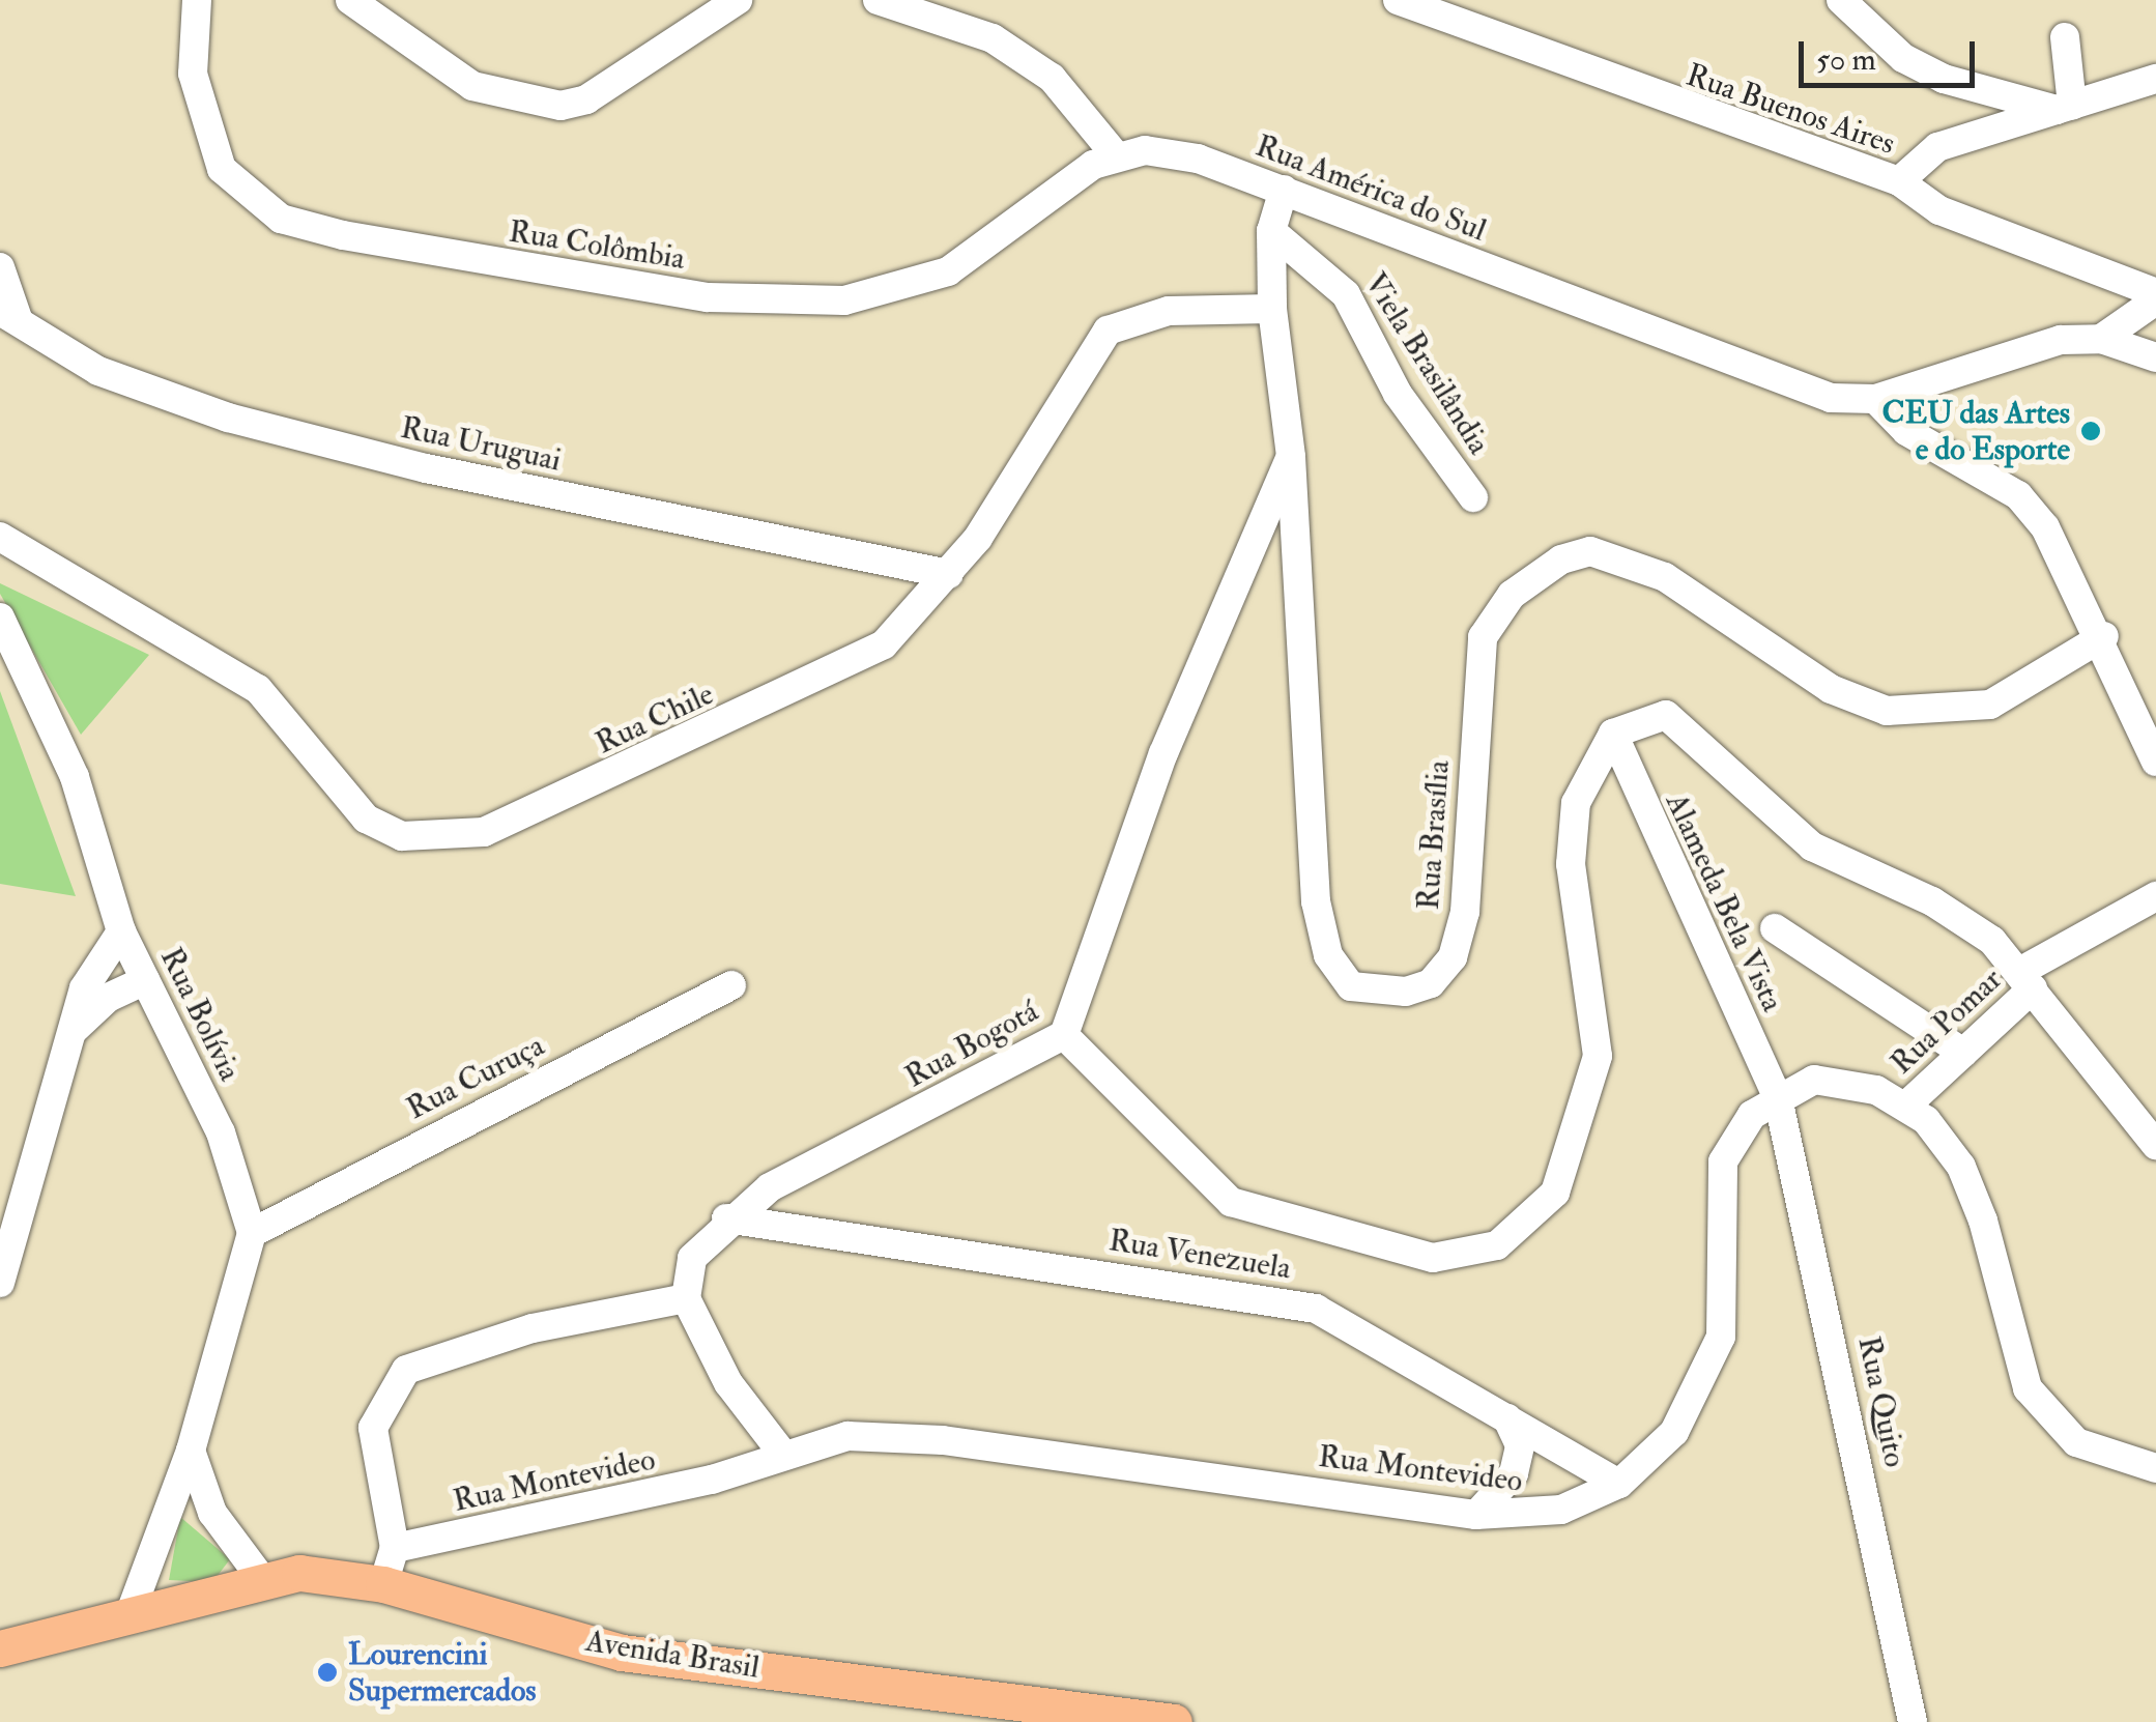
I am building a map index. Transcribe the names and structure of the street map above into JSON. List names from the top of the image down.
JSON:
{
  "streets": {
    "main road": ["Avenida Brasil"],
    "street": [
      "Rua Buenos Aires",
      "Rua América do Sul",
      "Rua Colômbia",
      "Viela Brasilândia",
      "Rua Uruguai",
      "Rua Chile",
      "Rua Brasília",
      "Alameda Bela Vista",
      "Rua Bolívia",
      "Rua Pomar",
      "Rua Bogotá",
      "Rua Curuça",
      "Rua Venezuela",
      "Rua Quito",
      "Rua Montevideo"
    ]
  },
  "crossings": [
    ["Rua América do Sul", "Rua Colômbia"],
    ["Rua América do Sul", "Rua Brasília"],
    ["Viela Brasilândia", "Rua Brasília"],
    ["Rua Uruguai", "Rua Chile"],
    ["Rua Chile", "Rua Brasília"],
    ["Rua Brasília", "Rua Bogotá"],
    ["Alameda Bela Vista", "Rua Quito"],
    ["Alameda Bela Vista", "Rua Montevideo"],
    ["Rua Bolívia", "Rua Curuça"],
    ["Rua Pomar", "Rua Montevideo"],
    ["Rua Bogotá", "Rua Venezuela"],
    ["Rua Venezuela", "Rua Montevideo"],
    ["Rua Quito", "Rua Montevideo"]
  ],
  "places": ["CEU das Artes e do Esporte", "Lourencini Supermercados"],
  "scale_bar": "50 m"
}
